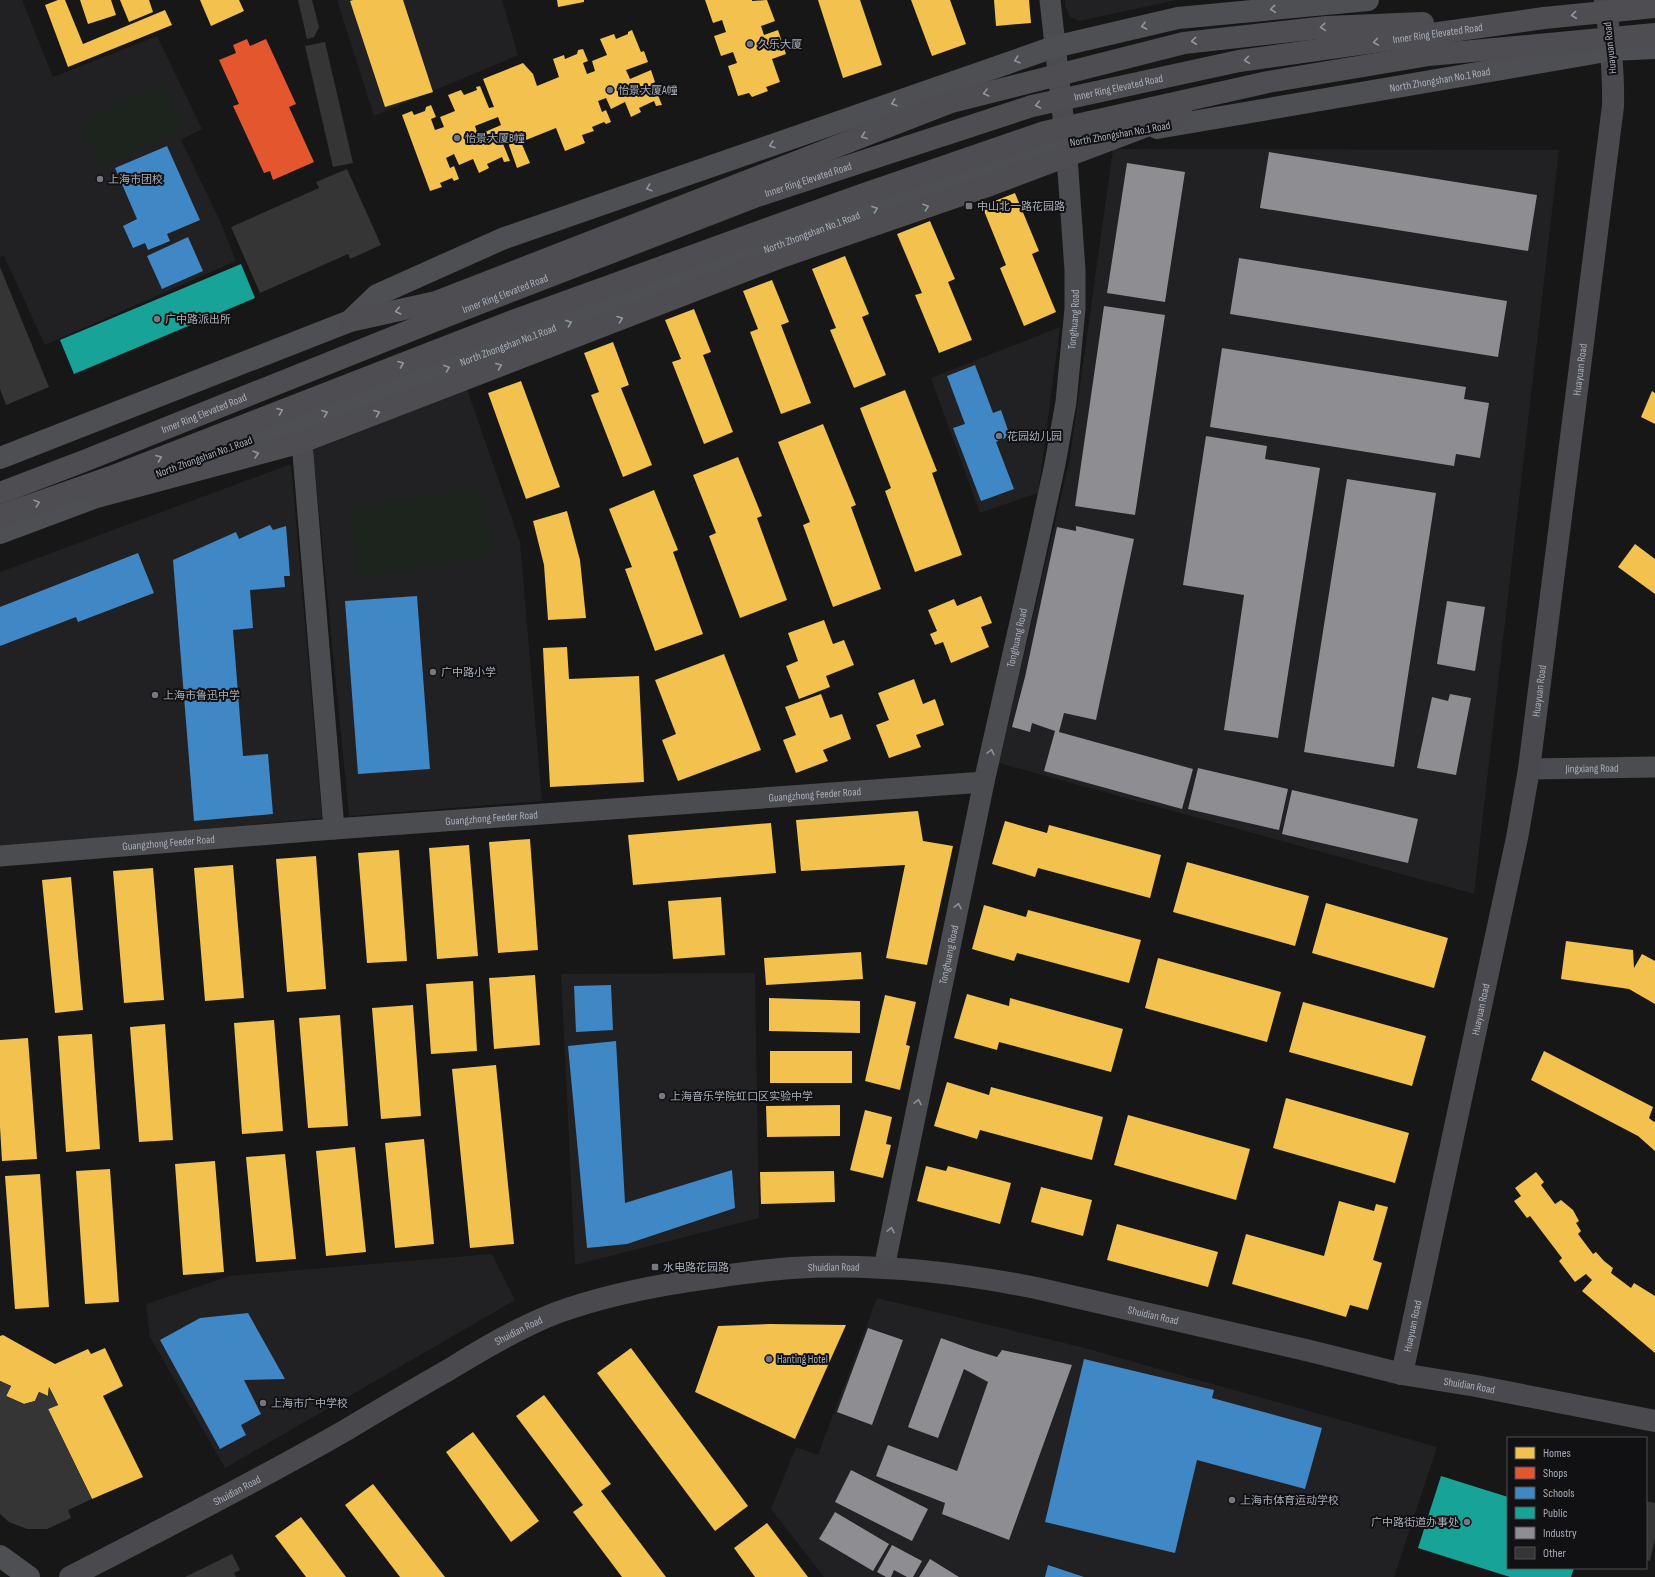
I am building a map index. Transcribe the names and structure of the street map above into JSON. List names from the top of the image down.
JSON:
{
  "streets": {
    "highway": ["Inner Ring Elevated Road"],
    "main road": ["Huayuan Road", "North Zhongshan No.1 Road", "Shuidian Road"],
    "street": ["Tonghuang Road", "Jingxiang Road", "Guangzhong Feeder Road"]
  },
  "crossings": [
    ["Huayuan Road", "North Zhongshan No.1 Road"],
    ["Huayuan Road", "Jingxiang Road"],
    ["Huayuan Road", "Shuidian Road"],
    ["North Zhongshan No.1 Road", "Tonghuang Road"],
    ["Tonghuang Road", "Guangzhong Feeder Road"],
    ["Tonghuang Road", "Shuidian Road"]
  ],
  "one_way": ["Tonghuang Road"],
  "places": {
    "other": [
      "久乐大厦",
      "怡景大厦A幢",
      "怡景大厦B幢",
      "上海市团校",
      "广中路派出所",
      "花园幼儿园",
      "广中路小学",
      "上海市鲁迅中学",
      "上海音乐学院虹口区实验中学",
      "Hanting Hotel",
      "上海市广中学校",
      "上海市体育运动学校",
      "广中路街道办事处"
    ],
    "transit": ["中山北一路花园路", "水电路花园路"]
  },
  "legend": [
    "Homes",
    "Shops",
    "Schools",
    "Public",
    "Industry",
    "Other"
  ]
}
